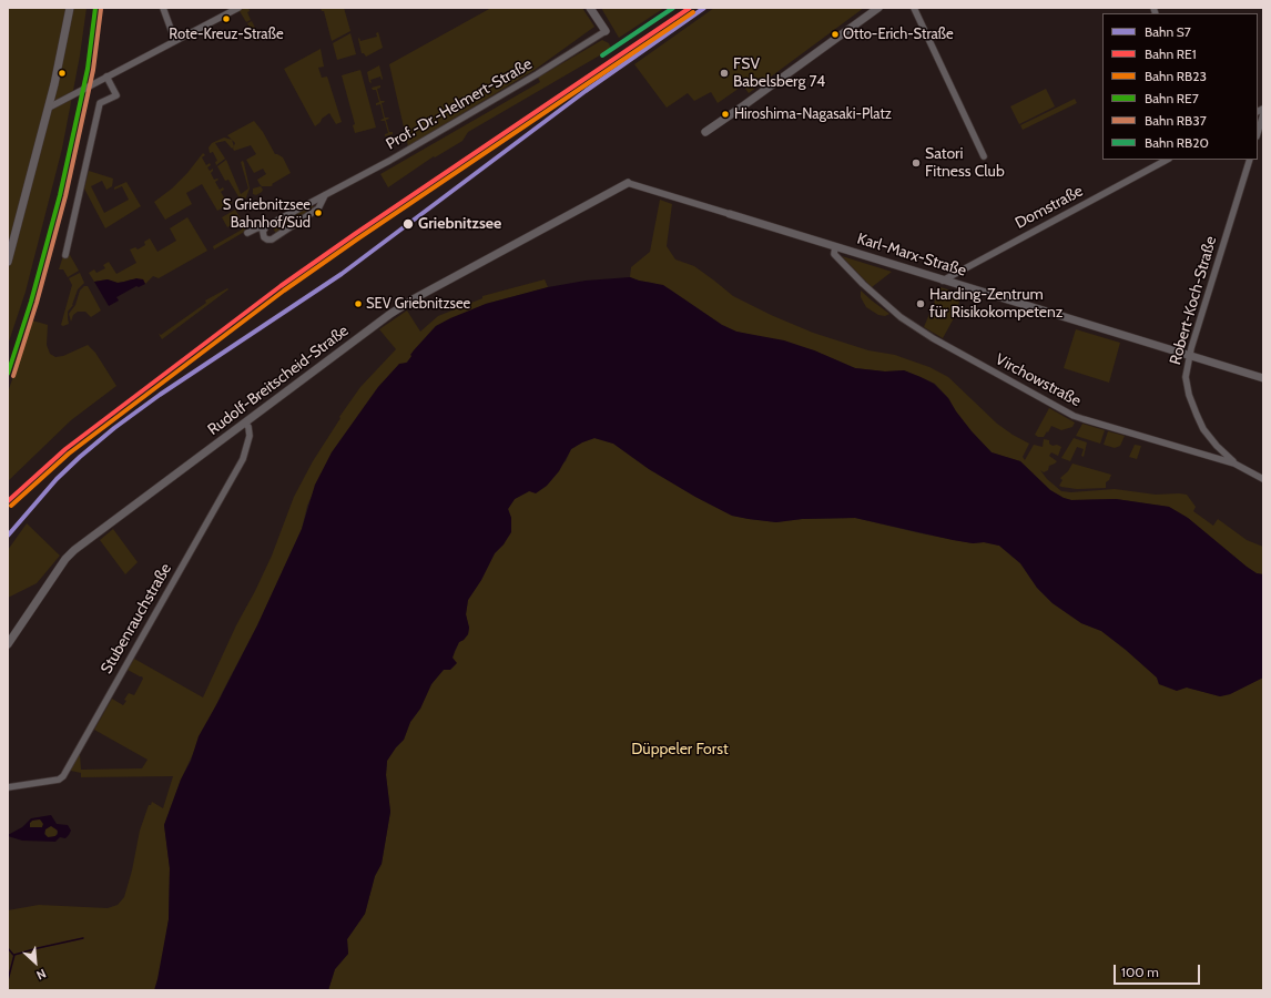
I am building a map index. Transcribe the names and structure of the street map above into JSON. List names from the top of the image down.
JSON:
{
  "streets": {
    "street": [
      "Prof.-Dr.-Helmert-Straße",
      "Domstraße",
      "Karl-Marx-Straße",
      "Robert-Koch-Straße",
      "Rudolf-Breitscheid-Straße",
      "Virchowstraße",
      "Stubenrauchstraße"
    ]
  },
  "crossings": [
    ["Domstraße", "Karl-Marx-Straße"],
    ["Karl-Marx-Straße", "Robert-Koch-Straße"],
    ["Karl-Marx-Straße", "Rudolf-Breitscheid-Straße"],
    ["Karl-Marx-Straße", "Virchowstraße"],
    ["Robert-Koch-Straße", "Virchowstraße"],
    ["Rudolf-Breitscheid-Straße", "Stubenrauchstraße"]
  ],
  "parks": ["Düppeler Forst"],
  "places": [
    "Rote-Kreuz-Straße",
    "Otto-Erich-Straße",
    "FSV Babelsberg 74",
    "Hiroshima-Nagasaki-Platz",
    "Satori Fitness Club",
    "S Griebnitzsee Bahnhof/Süd",
    "Griebnitzsee",
    "SEV Griebnitzsee",
    "Harding-Zentrum für Risikokompetenz"
  ],
  "lines": [
    "rail line S7",
    "rail line RE1",
    "rail line RE7",
    "rail line RB20",
    "rail line RB37",
    "rail line RB23"
  ],
  "legend": [
    "Bahn S7",
    "Bahn RE1",
    "Bahn RB23",
    "Bahn RE7",
    "Bahn RB37",
    "Bahn RB20"
  ],
  "scale_bar": "100 m",
  "north": "bottom right"
}
